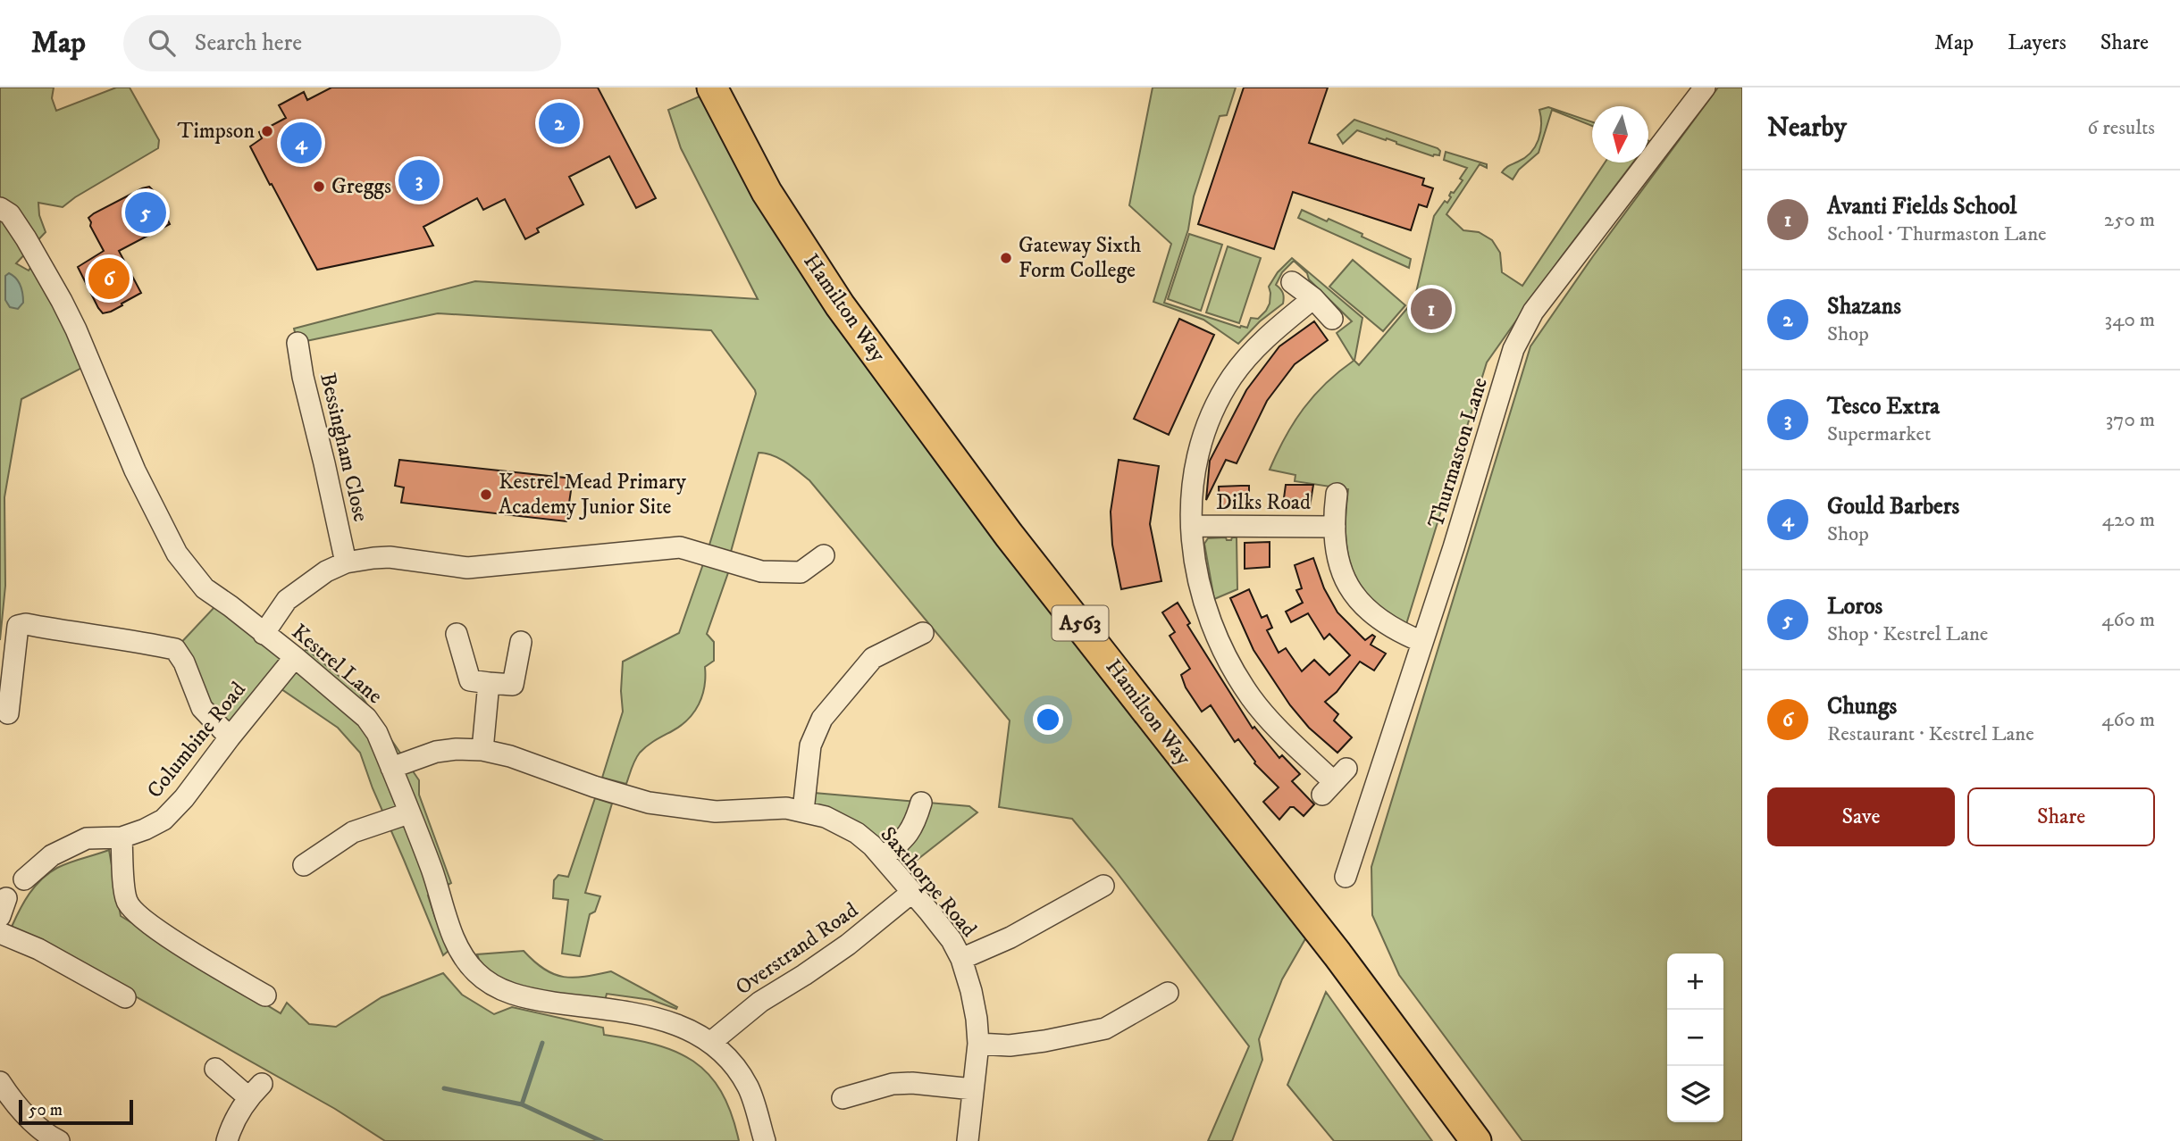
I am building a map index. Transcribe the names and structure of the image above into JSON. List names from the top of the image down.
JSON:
{
  "streets": {
    "highway": ["Hamilton Way", "A563"],
    "street": [
      "Bessingham Close",
      "Thurmaston Lane",
      "Dilks Road",
      "Kestrel Lane",
      "Columbine Road",
      "Saxthorpe Road",
      "Overstrand Road"
    ]
  },
  "crossings": [
    ["Kestrel Lane", "Columbine Road"],
    ["Kestrel Lane", "Saxthorpe Road"],
    ["Kestrel Lane", "Overstrand Road"],
    ["Saxthorpe Road", "Overstrand Road"]
  ],
  "places": [
    "Timpson",
    "Greggs",
    "Gateway Sixth Form College",
    "Kestrel Mead Primary Academy Junior Site"
  ],
  "scale_bar": "50 m",
  "north": "bottom",
  "page": {
    "header": "Map",
    "search": "Search here",
    "nav": ["Map", "Layers", "Share"],
    "heading": ["Nearby", "6 results"],
    "pins": [
      "2",
      "4",
      "3",
      "5",
      "6",
      "1"
    ],
    "list": [
      {
        "mark": "1",
        "name": "Avanti Fields School",
        "note": "School · Thurmaston Lane",
        "value": "250 m"
      },
      {
        "mark": "2",
        "name": "Shazans",
        "note": "Shop",
        "value": "340 m"
      },
      {
        "mark": "3",
        "name": "Tesco Extra",
        "note": "Supermarket",
        "value": "370 m"
      },
      {
        "mark": "4",
        "name": "Gould Barbers",
        "note": "Shop",
        "value": "420 m"
      },
      {
        "mark": "5",
        "name": "Loros",
        "note": "Shop · Kestrel Lane",
        "value": "460 m"
      },
      {
        "mark": "6",
        "name": "Chungs",
        "note": "Restaurant · Kestrel Lane",
        "value": "460 m"
      }
    ],
    "buttons": ["Save", "Share"],
    "map_buttons": ["+", "−"],
    "scale": "50 m"
  }
}
